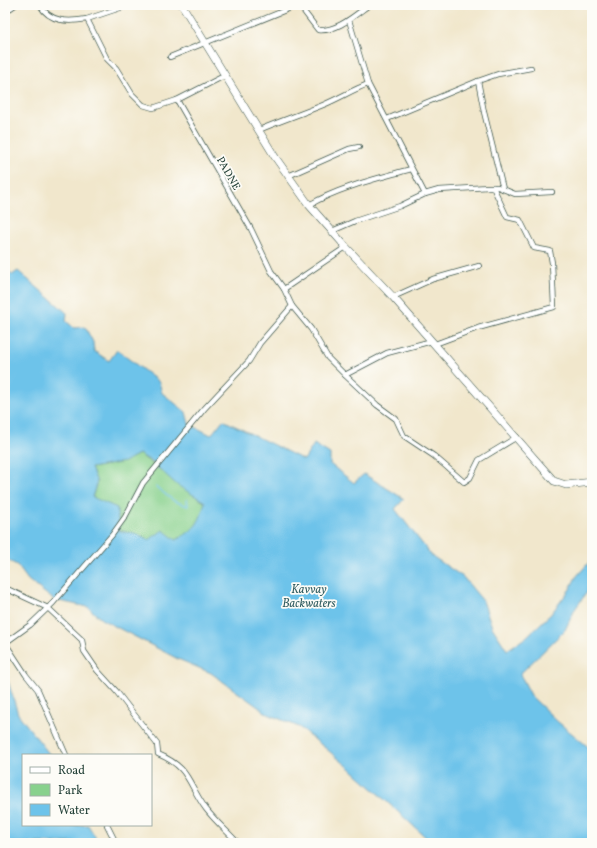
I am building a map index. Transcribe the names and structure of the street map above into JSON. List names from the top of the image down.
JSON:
{
  "streets": {
    "street": ["PADNE"]
  },
  "water": ["Kavvay Backwaters"],
  "legend": ["Road", "Park", "Water"]
}
